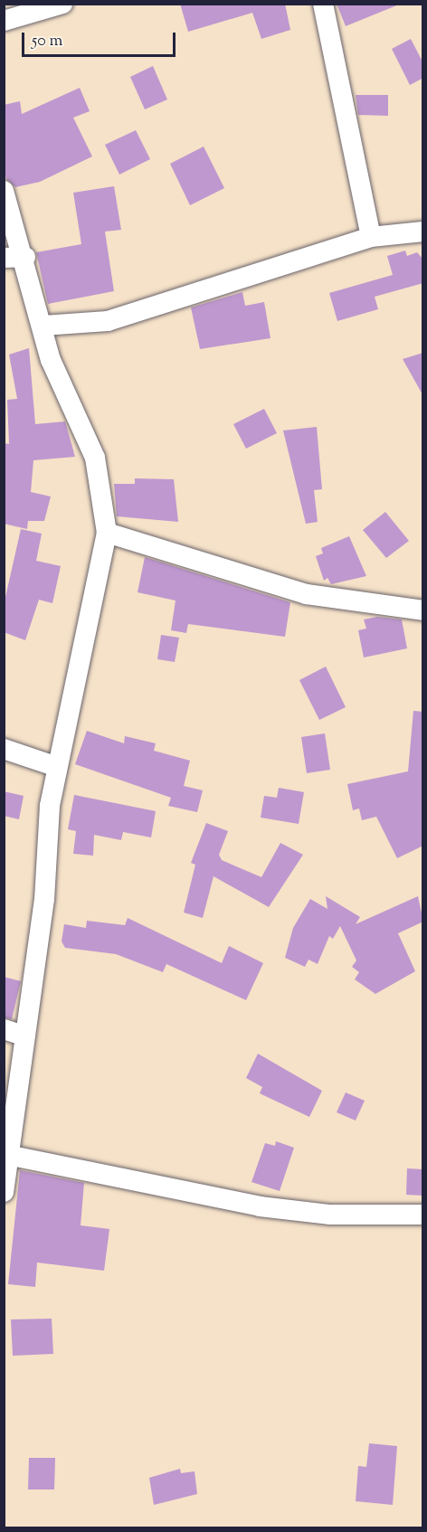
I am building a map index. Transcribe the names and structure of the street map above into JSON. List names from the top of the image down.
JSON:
{
  "scale_bar": "50 m"
}
